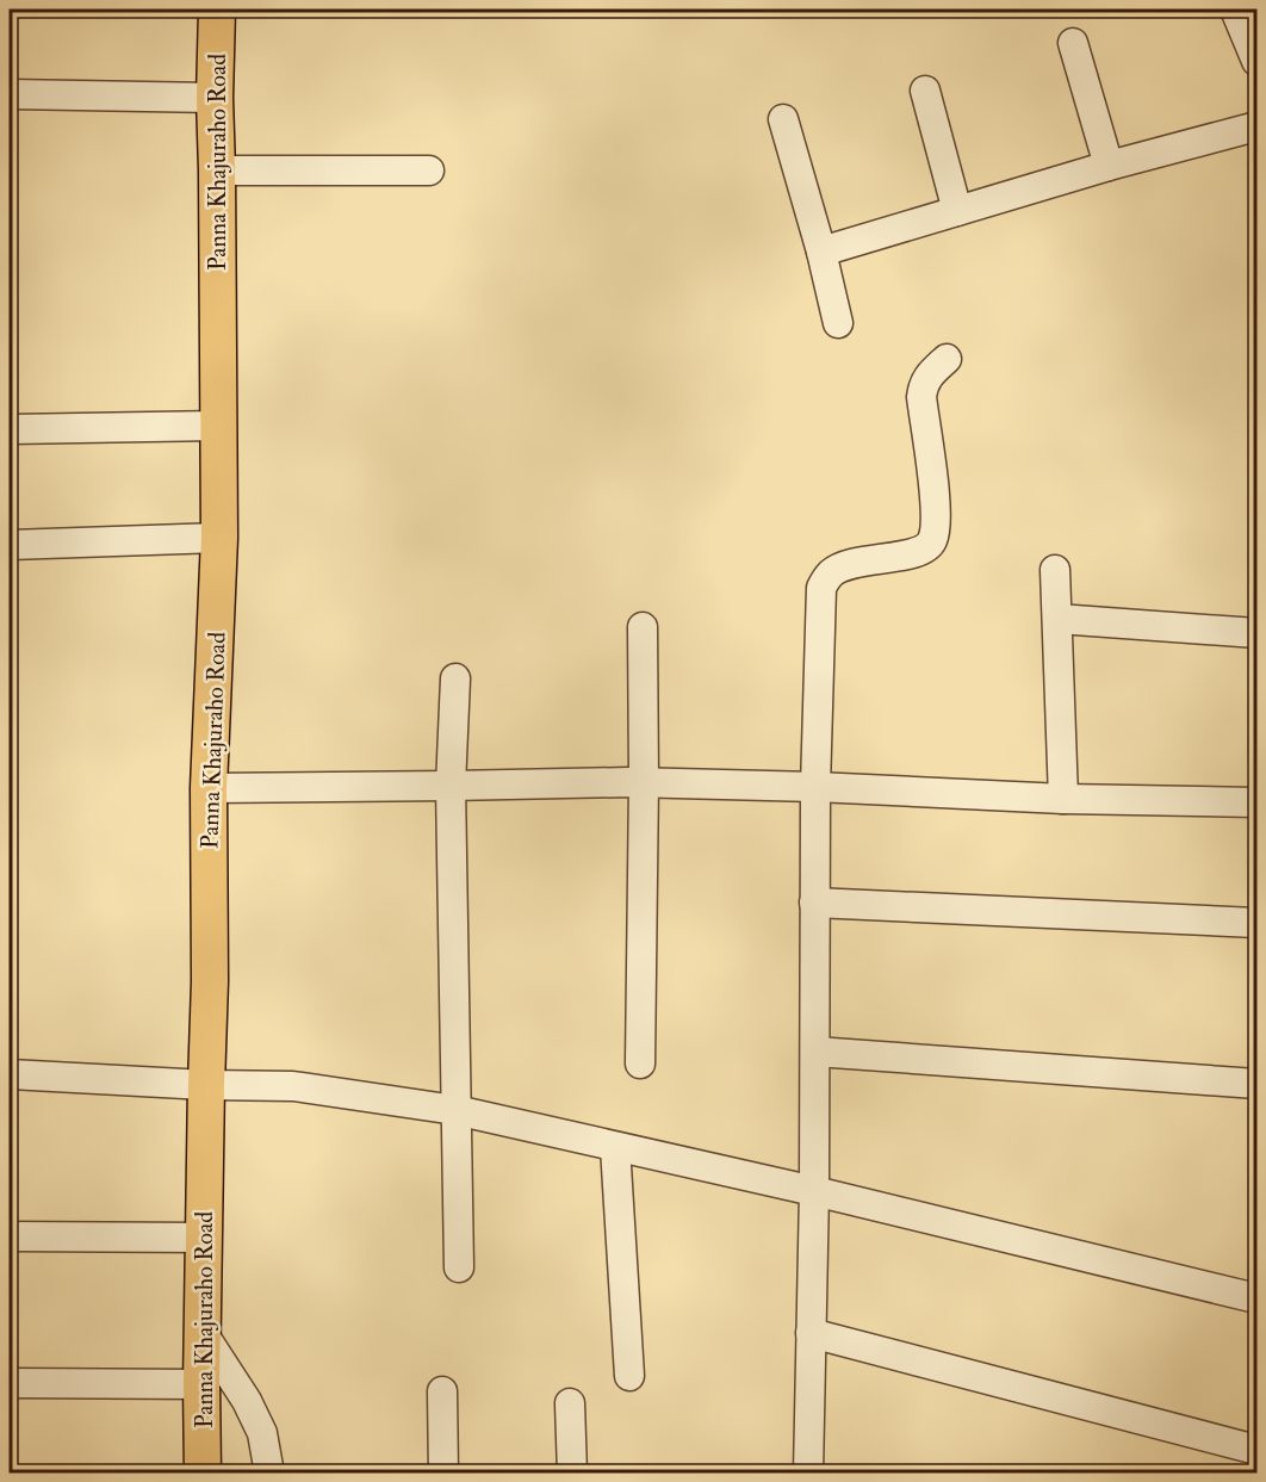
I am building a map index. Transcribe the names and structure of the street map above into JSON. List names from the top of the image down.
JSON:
{
  "streets": {
    "main road": ["Panna Khajuraho Road"]
  }
}
